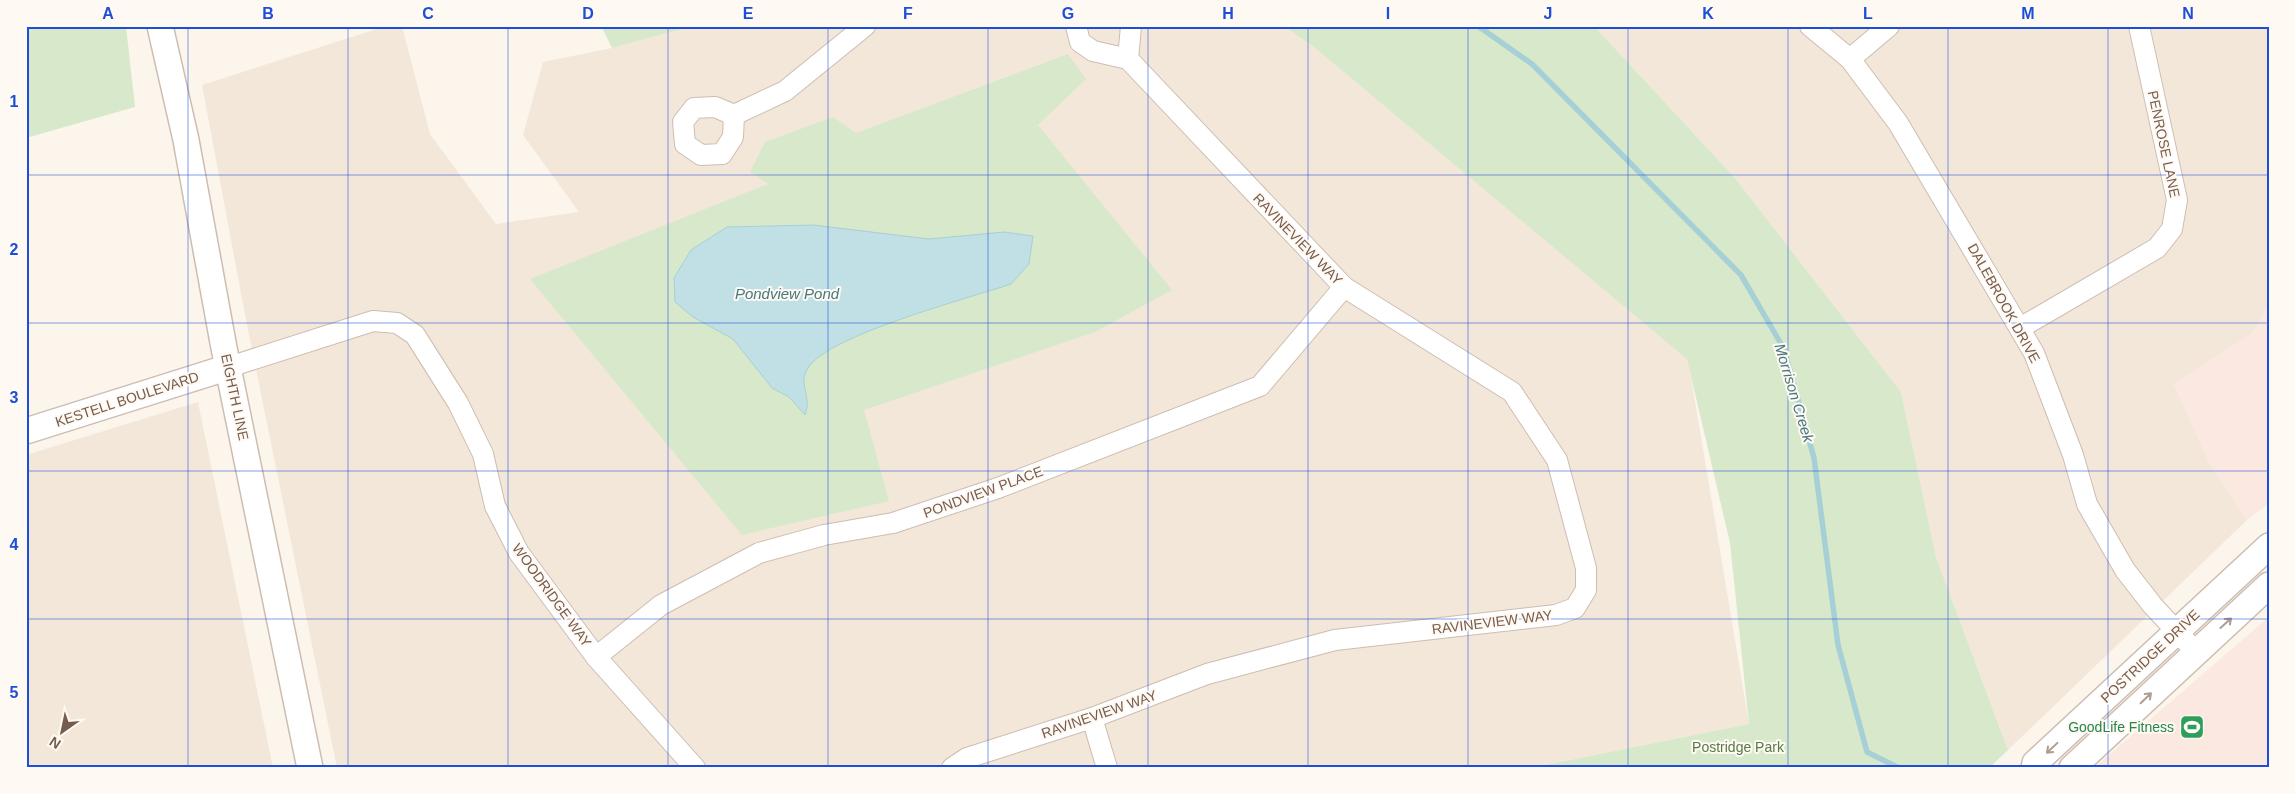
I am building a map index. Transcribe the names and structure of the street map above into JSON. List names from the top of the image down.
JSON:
{
  "streets": {
    "street": [
      "PENROSE LANE",
      "RAVINEVIEW WAY",
      "DALEBROOK DRIVE",
      "EIGHTH LINE",
      "KESTELL BOULEVARD",
      "PONDVIEW PLACE",
      "WOODRIDGE WAY",
      "POSTRIDGE DRIVE"
    ]
  },
  "crossings": [
    ["PENROSE LANE", "DALEBROOK DRIVE"],
    ["RAVINEVIEW WAY", "PONDVIEW PLACE"],
    ["DALEBROOK DRIVE", "POSTRIDGE DRIVE"],
    ["EIGHTH LINE", "KESTELL BOULEVARD"],
    ["EIGHTH LINE", "WOODRIDGE WAY"],
    ["KESTELL BOULEVARD", "WOODRIDGE WAY"],
    ["PONDVIEW PLACE", "WOODRIDGE WAY"]
  ],
  "water": ["Pondview Pond", "Morrison Creek"],
  "parks": ["Postridge Park"],
  "places": {
    "sports": ["GoodLife Fitness"]
  },
  "north": "bottom left",
  "grid": {
    "columns": [
      "A",
      "B",
      "C",
      "D",
      "E",
      "F",
      "G",
      "H",
      "I",
      "J",
      "K",
      "L",
      "M",
      "N"
    ],
    "rows": [
      "1",
      "2",
      "3",
      "4",
      "5"
    ]
  }
}
